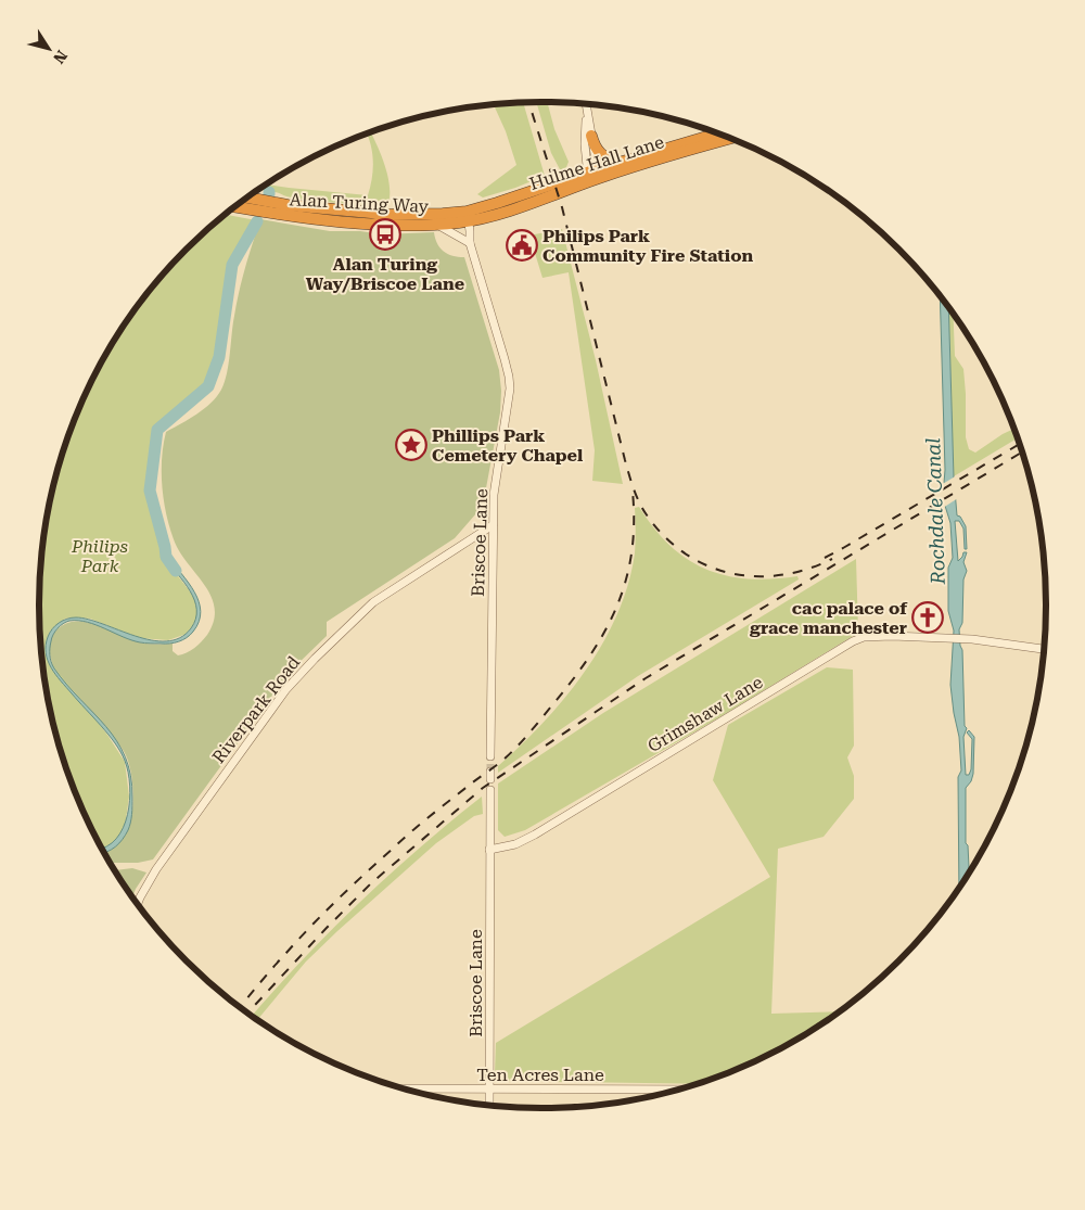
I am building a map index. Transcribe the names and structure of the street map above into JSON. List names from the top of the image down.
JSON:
{
  "streets": {
    "highway": ["Hulme Hall Lane", "Alan Turing Way"],
    "street": [
      "Briscoe Lane",
      "Riverpark Road",
      "Grimshaw Lane",
      "Ten Acres Lane"
    ]
  },
  "crossings": [
    ["Hulme Hall Lane", "Alan Turing Way"],
    ["Hulme Hall Lane", "Briscoe Lane"],
    ["Alan Turing Way", "Briscoe Lane"],
    ["Briscoe Lane", "Riverpark Road"],
    ["Briscoe Lane", "Grimshaw Lane"],
    ["Briscoe Lane", "Ten Acres Lane"]
  ],
  "water": ["Rochdale Canal"],
  "parks": ["Philips Park"],
  "places": {
    "bus stop": ["Alan Turing Way/Briscoe Lane"],
    "public building": ["Philips Park Community Fire Station"],
    "place": ["Phillips Park Cemetery Chapel"],
    "church": ["cac palace of grace manchester"]
  },
  "north": "bottom right"
}
